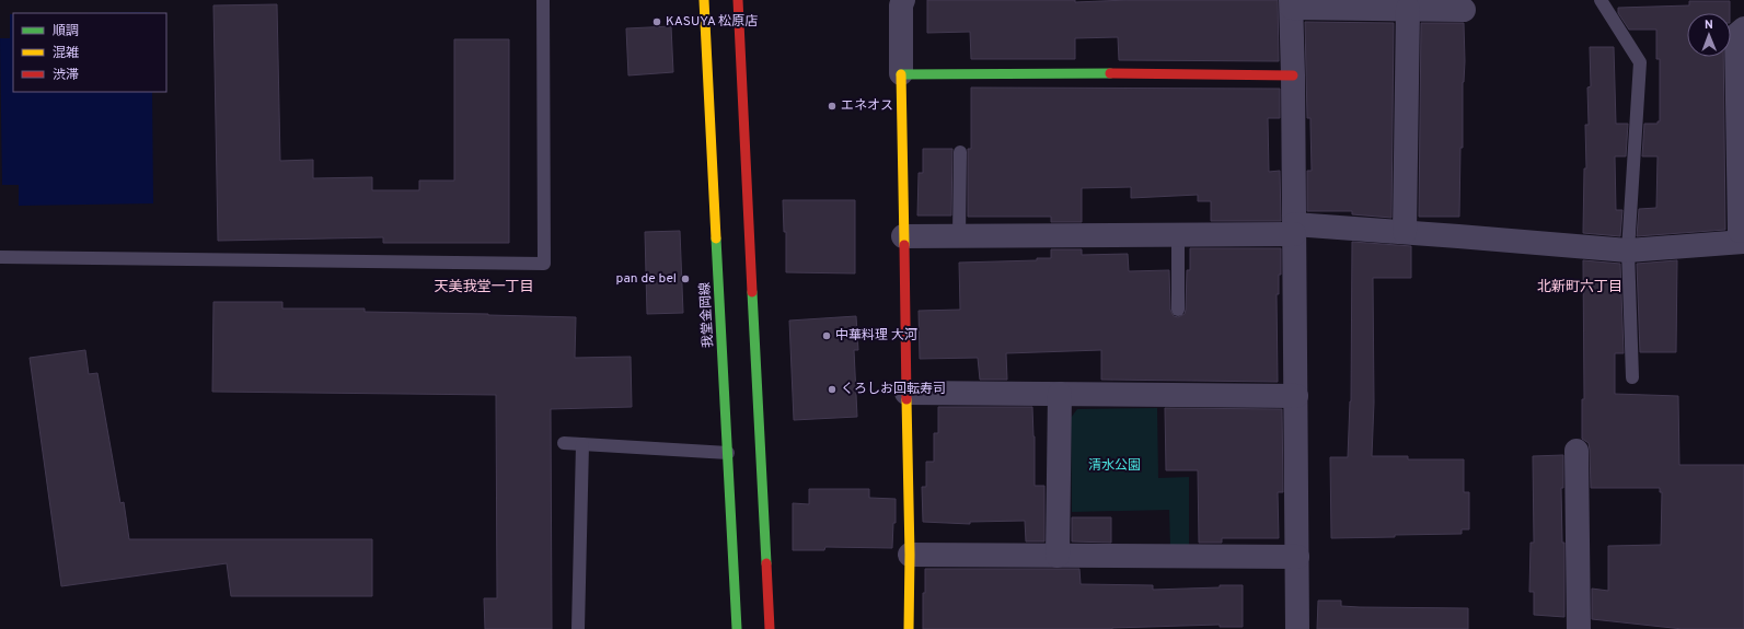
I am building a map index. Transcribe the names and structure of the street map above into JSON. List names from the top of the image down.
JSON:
{
  "streets": {
    "main road": ["我堂金岡線"]
  },
  "districts": ["天美我堂一丁目", "北新町六丁目"],
  "parks": ["清水公園"],
  "places": [
    "KASUYA 松原店",
    "エネオス",
    "pan de bel",
    "中華料理 大河",
    "くろしお回転寿司"
  ],
  "legend": ["順調", "混雑", "渋滞"],
  "north": "top"
}
